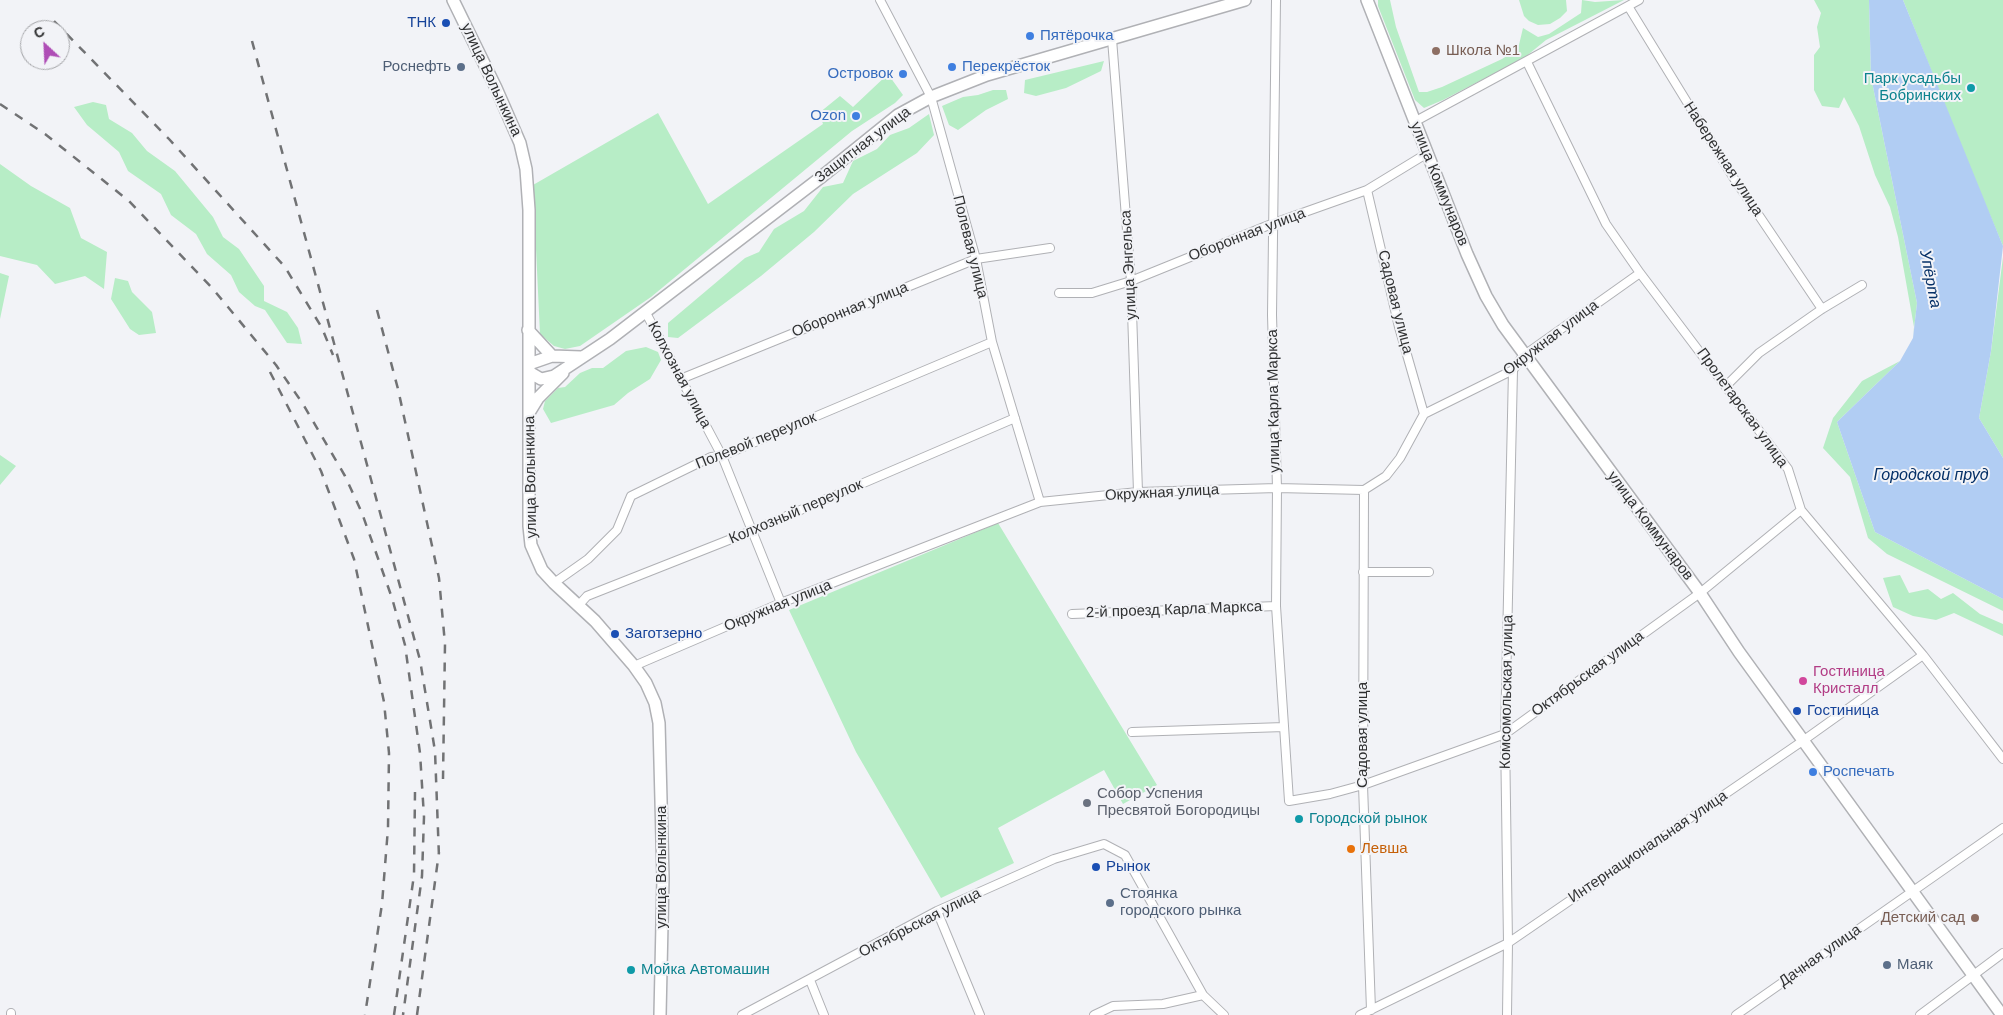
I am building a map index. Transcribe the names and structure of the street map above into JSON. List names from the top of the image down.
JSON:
{
  "streets": {
    "street": [
      "улица Волынкина",
      "Защитная улица",
      "Набережная улица",
      "улица Коммунаров",
      "Оборонная улица",
      "Полевая улица",
      "улица Энгельса",
      "Садовая улица",
      "Окружная улица",
      "Колхозная улица",
      "улица Карла Маркса",
      "Пролетарская улица",
      "Полевой переулок",
      "Колхозный переулок",
      "2-й проезд Карла Маркса",
      "Октябрьская улица",
      "Комсомольская улица",
      "Интернациональная улица",
      "Дачная улица"
    ]
  },
  "crossings": [
    ["улица Волынкина", "Окружная улица"],
    ["улица Волынкина", "Полевой переулок"],
    ["улица Волынкина", "Колхозный переулок"],
    ["Защитная улица", "Полевая улица"],
    ["Защитная улица", "улица Энгельса"],
    ["Защитная улица", "Колхозная улица"],
    ["улица Коммунаров", "Оборонная улица"],
    ["улица Коммунаров", "Окружная улица"],
    ["улица Коммунаров", "Октябрьская улица"],
    ["улица Коммунаров", "Интернациональная улица"],
    ["улица Коммунаров", "Дачная улица"],
    ["Оборонная улица", "Полевая улица"],
    ["Оборонная улица", "улица Энгельса"],
    ["Оборонная улица", "Садовая улица"],
    ["Оборонная улица", "Колхозная улица"],
    ["Оборонная улица", "улица Карла Маркса"],
    ["Полевая улица", "Окружная улица"],
    ["Полевая улица", "Полевой переулок"],
    ["Полевая улица", "Колхозный переулок"],
    ["улица Энгельса", "Окружная улица"],
    ["Садовая улица", "Окружная улица"],
    ["Садовая улица", "Октябрьская улица"],
    ["Садовая улица", "Интернациональная улица"],
    ["Окружная улица", "Колхозная улица"],
    ["Окружная улица", "улица Карла Маркса"],
    ["Окружная улица", "Пролетарская улица"],
    ["Окружная улица", "Комсомольская улица"],
    ["Колхозная улица", "Полевой переулок"],
    ["Колхозная улица", "Колхозный переулок"],
    ["улица Карла Маркса", "2-й проезд Карла Маркса"],
    ["улица Карла Маркса", "Октябрьская улица"],
    ["Пролетарская улица", "Октябрьская улица"],
    ["Пролетарская улица", "Интернациональная улица"],
    ["Октябрьская улица", "Комсомольская улица"],
    ["Комсомольская улица", "Интернациональная улица"]
  ],
  "water": ["Упёрта", "Городской пруд"],
  "places": [
    "ТНК",
    "Пятёрочка",
    "Школа №1",
    "Роснефть",
    "Перекрёсток",
    "Островок",
    "Парк усадьбы Бобринских",
    "Ozon",
    "Заготзерно",
    "Гостиница Кристалл",
    "Гостиница",
    "Роспечать",
    "Собор Успения Пресвятой Богородицы",
    "Городской рынок",
    "Левша",
    "Рынок",
    "Cтоянка городского рынка",
    "Детский сад",
    "Маяк",
    "Мойка Автомашин"
  ],
  "north": "top left"
}
